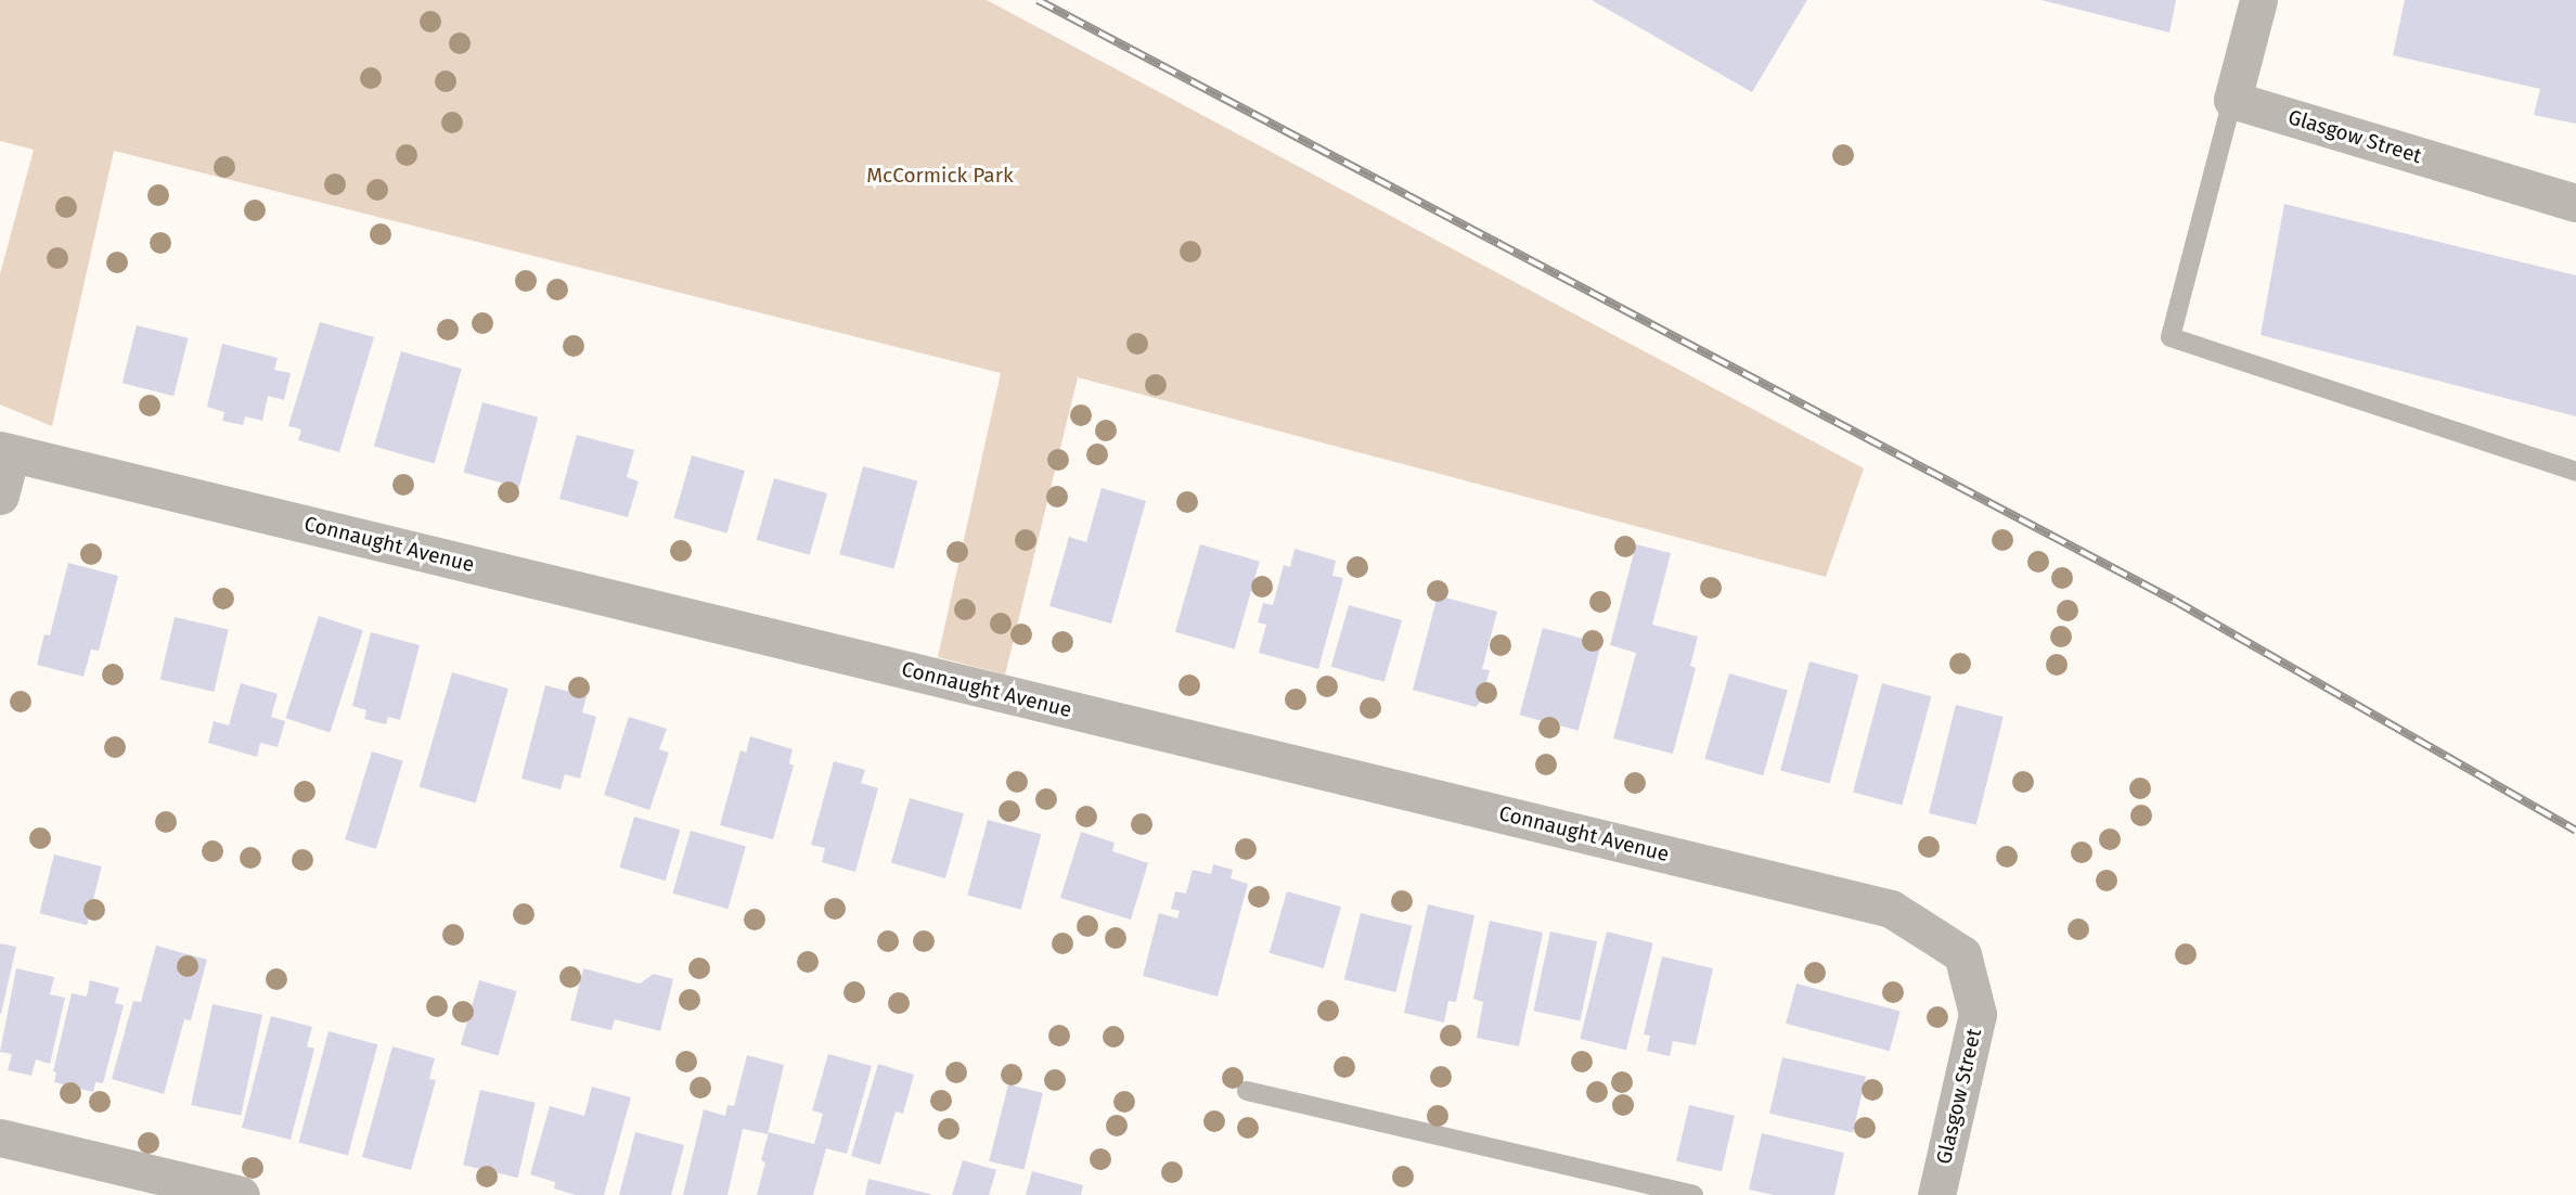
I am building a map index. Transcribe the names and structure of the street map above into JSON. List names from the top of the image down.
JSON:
{
  "streets": {
    "street": ["Glasgow Street", "Connaught Avenue"]
  },
  "crossings": [
    ["Glasgow Street", "Connaught Avenue"]
  ],
  "parks": ["McCormick Park"]
}
